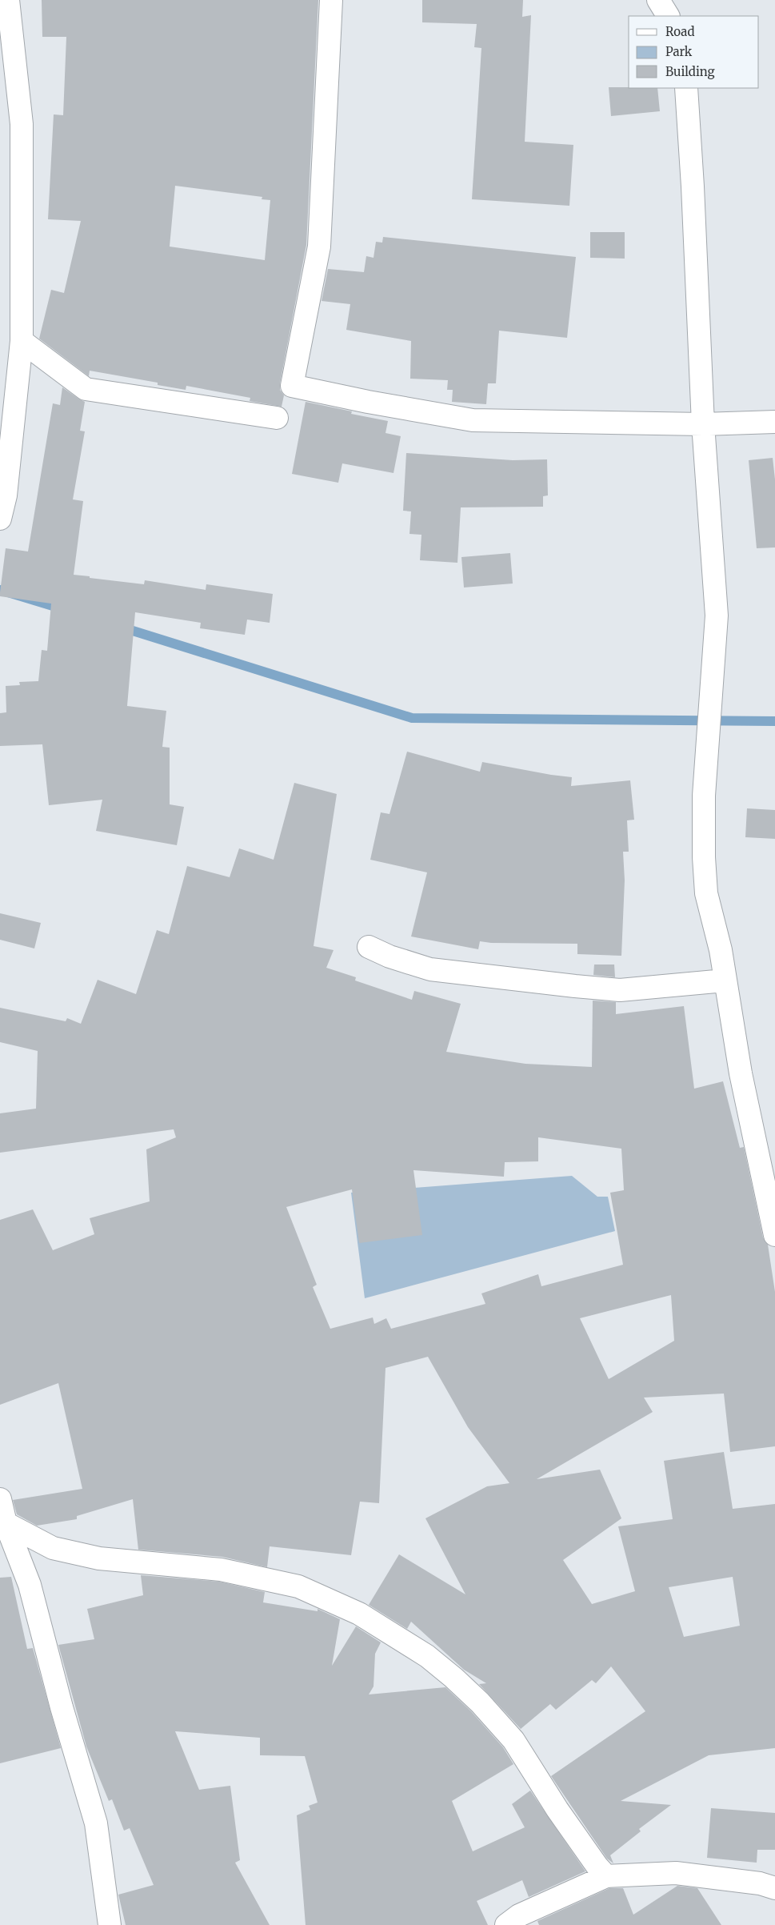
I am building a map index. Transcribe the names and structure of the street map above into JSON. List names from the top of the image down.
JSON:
{
  "legend": ["Road", "Park", "Building"]
}
